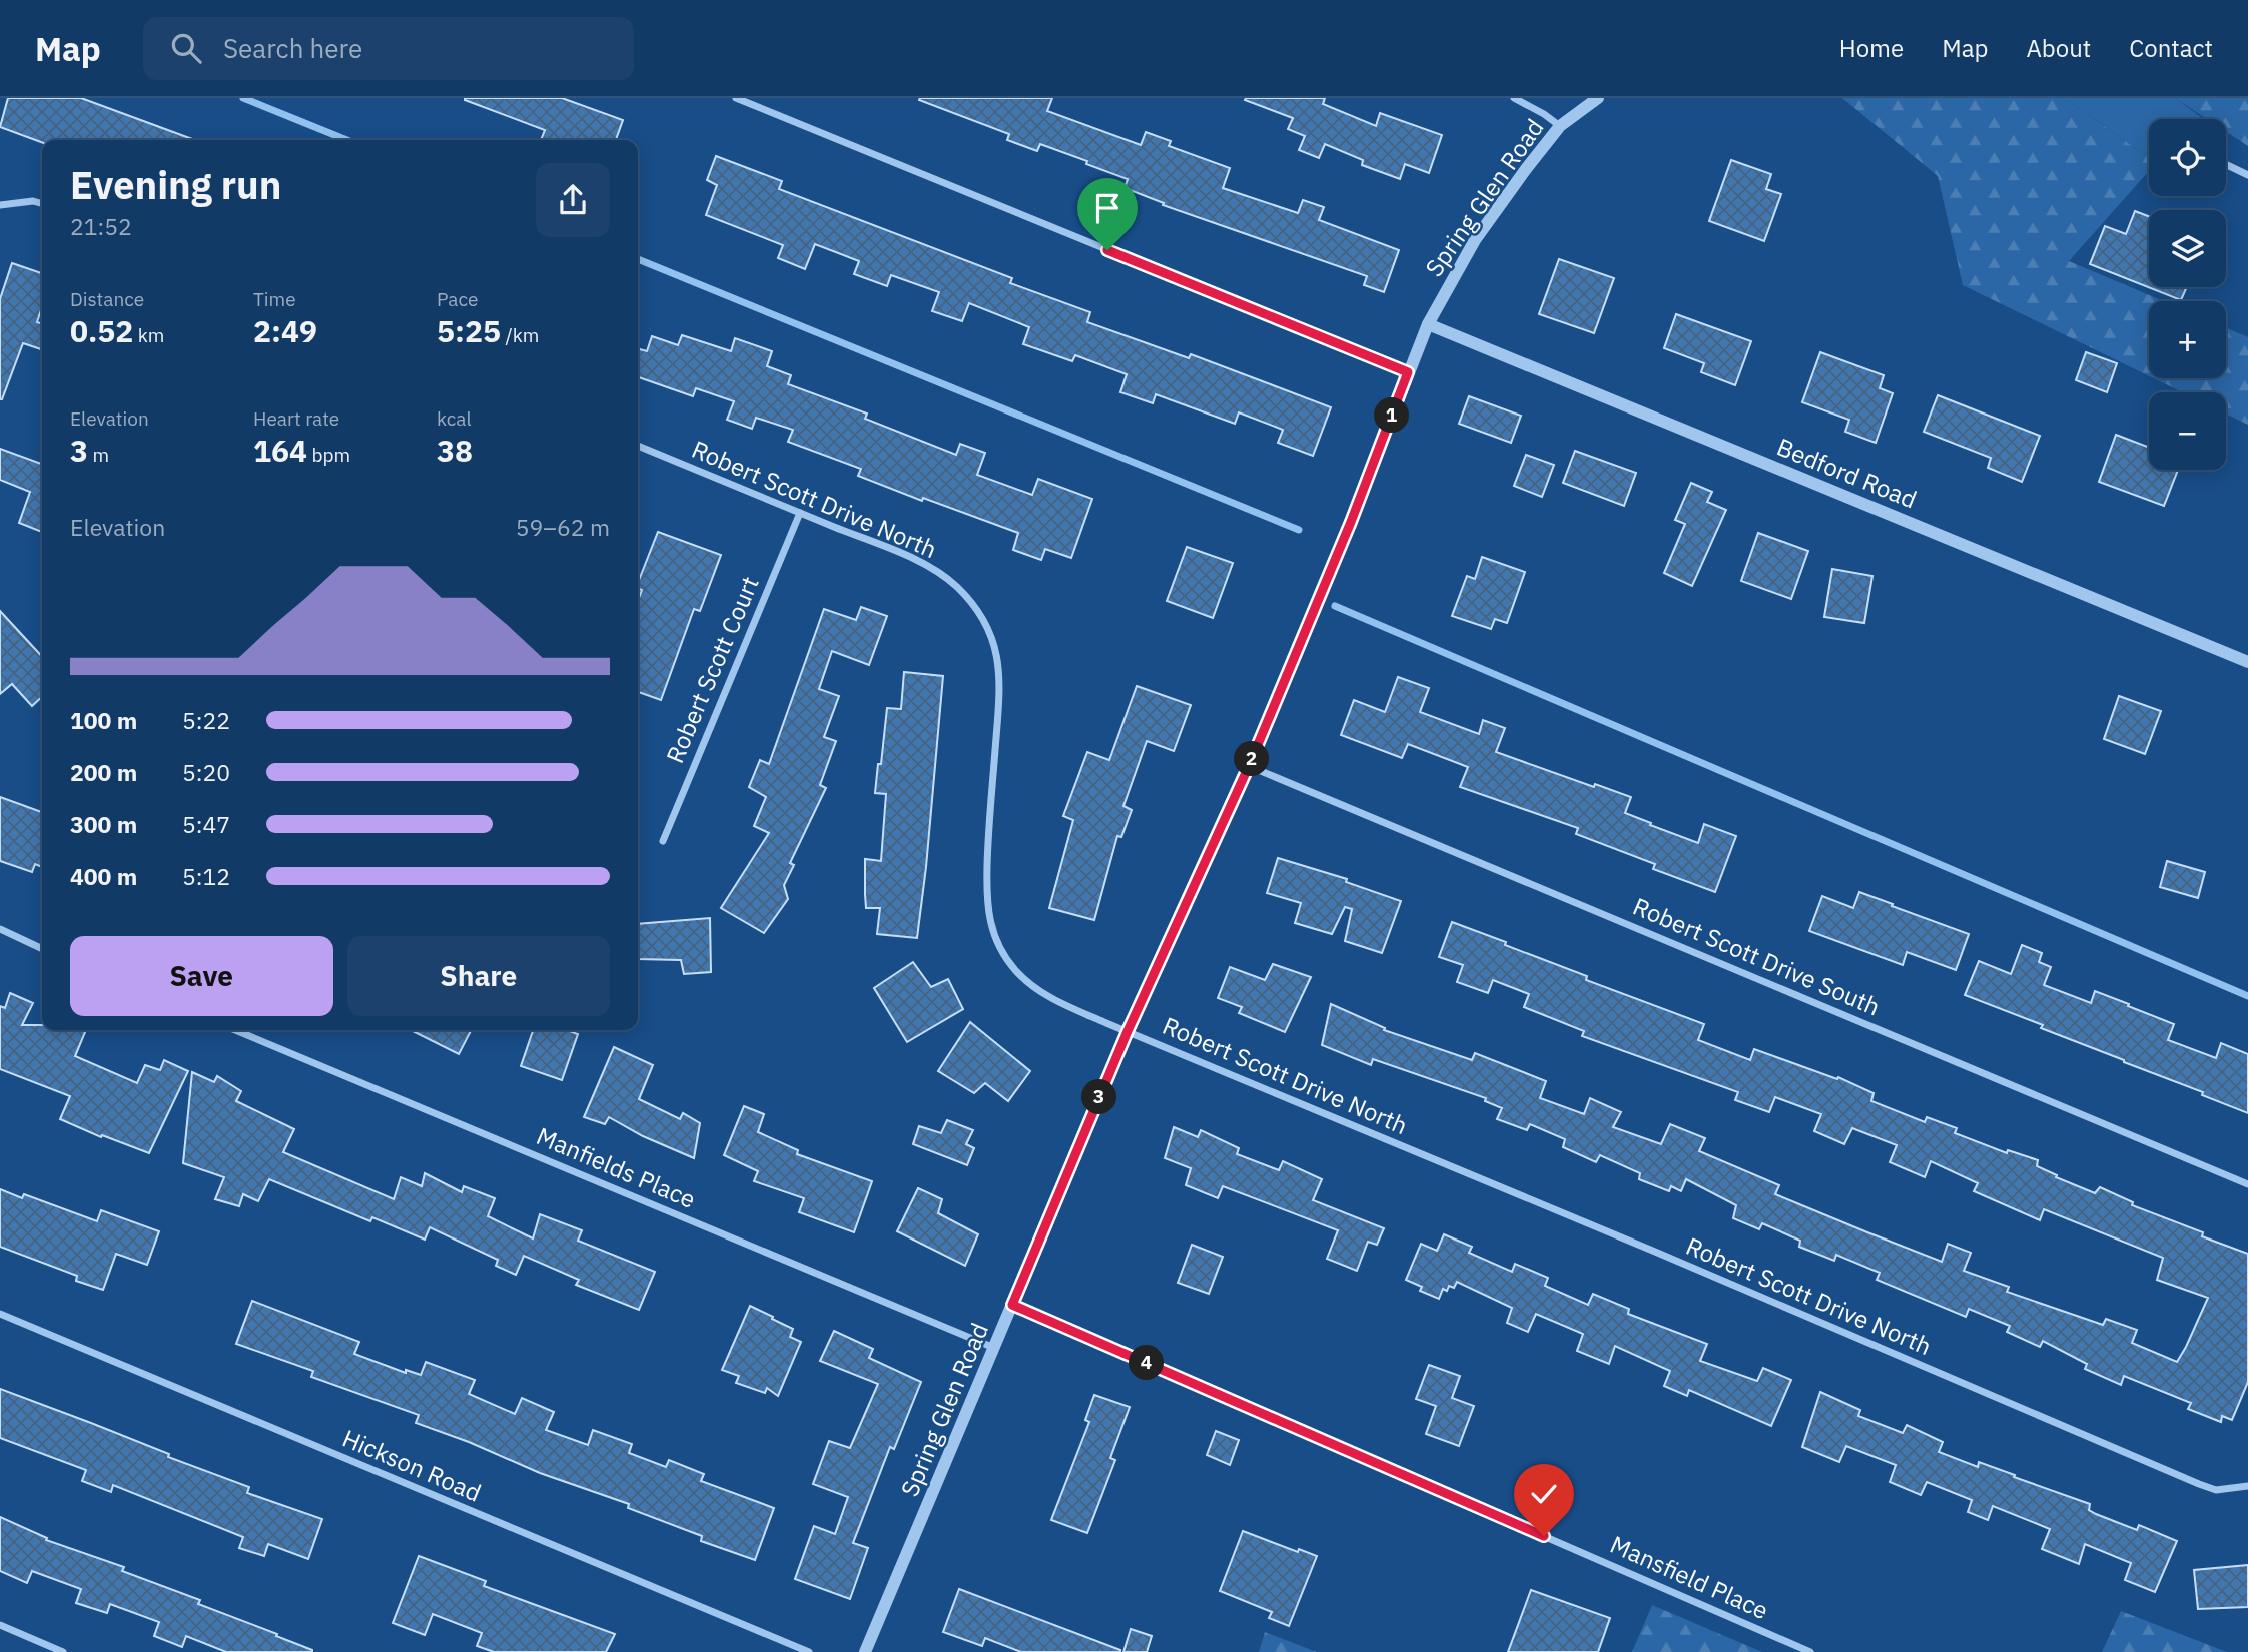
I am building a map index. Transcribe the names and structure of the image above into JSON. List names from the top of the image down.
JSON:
{
  "streets": {
    "street": [
      "Spring Glen Road",
      "Bedford Road",
      "Robert Scott Drive North",
      "Robert Scott Court",
      "Robert Scott Drive South",
      "Manfields Place",
      "Hickson Road",
      "Mansfield Place"
    ]
  },
  "crossings": [
    ["Spring Glen Road", "Bedford Road"],
    ["Spring Glen Road", "Robert Scott Drive North"],
    ["Spring Glen Road", "Robert Scott Drive South"],
    ["Spring Glen Road", "Manfields Place"],
    ["Spring Glen Road", "Mansfield Place"],
    ["Robert Scott Drive North", "Robert Scott Court"]
  ],
  "page": {
    "header": "Map",
    "search": "Search here",
    "nav": [
      "Home",
      "Map",
      "About",
      "Contact"
    ],
    "map_buttons": ["+", "−"],
    "heading": ["Evening run", "21:52"],
    "stats": [
      ["Distance", "0.52 km"],
      ["Time", "2:49"],
      ["Pace", "5:25 /km"],
      ["Elevation", "3 m"],
      ["Heart rate", "164 bpm"],
      ["kcal", "38"]
    ],
    "pins": [
      "1",
      "2",
      "3",
      "4"
    ],
    "chart": ["Elevation", "59–62 m"],
    "list": [
      {
        "name": "100 m",
        "note": "5:22"
      },
      {
        "name": "200 m",
        "note": "5:20"
      },
      {
        "name": "300 m",
        "note": "5:47"
      },
      {
        "name": "400 m",
        "note": "5:12"
      }
    ],
    "buttons": ["Save", "Share"]
  }
}
